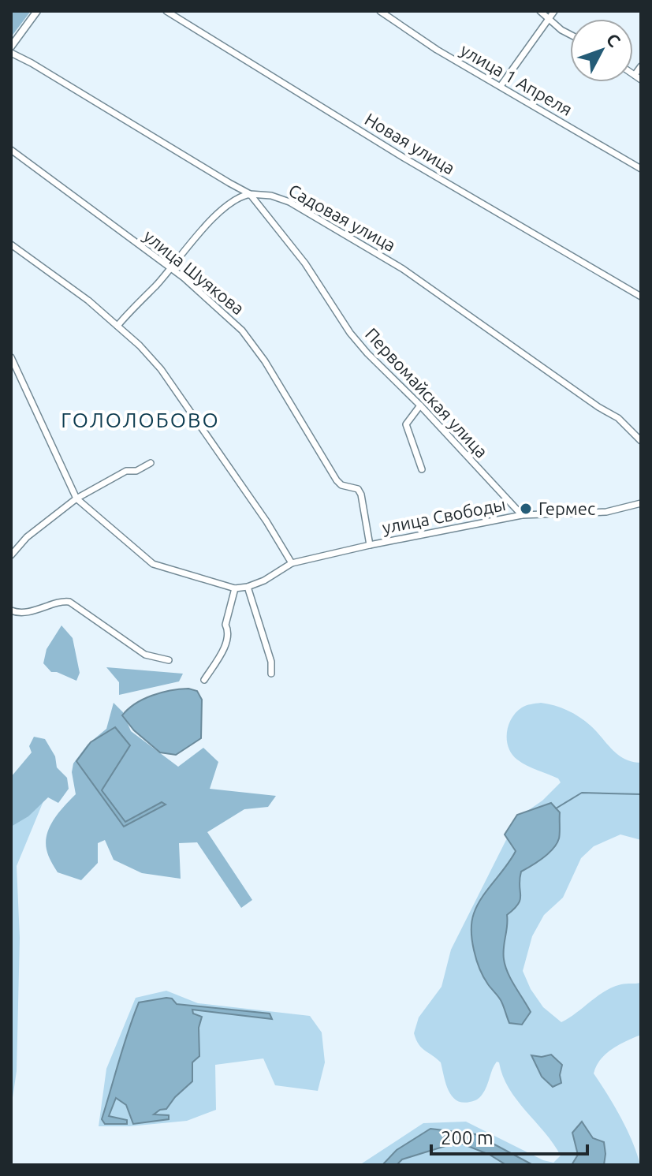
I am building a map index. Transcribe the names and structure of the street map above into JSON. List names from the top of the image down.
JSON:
{
  "streets": {
    "street": [
      "улица 1 Апреля",
      "Новая улица",
      "Садовая улица",
      "улица Шуякова",
      "Первомайская улица",
      "улица Свободы"
    ]
  },
  "crossings": [
    ["Садовая улица", "Первомайская улица"],
    ["улица Шуякова", "улица Свободы"],
    ["Первомайская улица", "улица Свободы"]
  ],
  "districts": ["ГОЛОЛОБОВО"],
  "places": ["Гермес"],
  "scale_bar": "200 m",
  "north": "top right"
}
